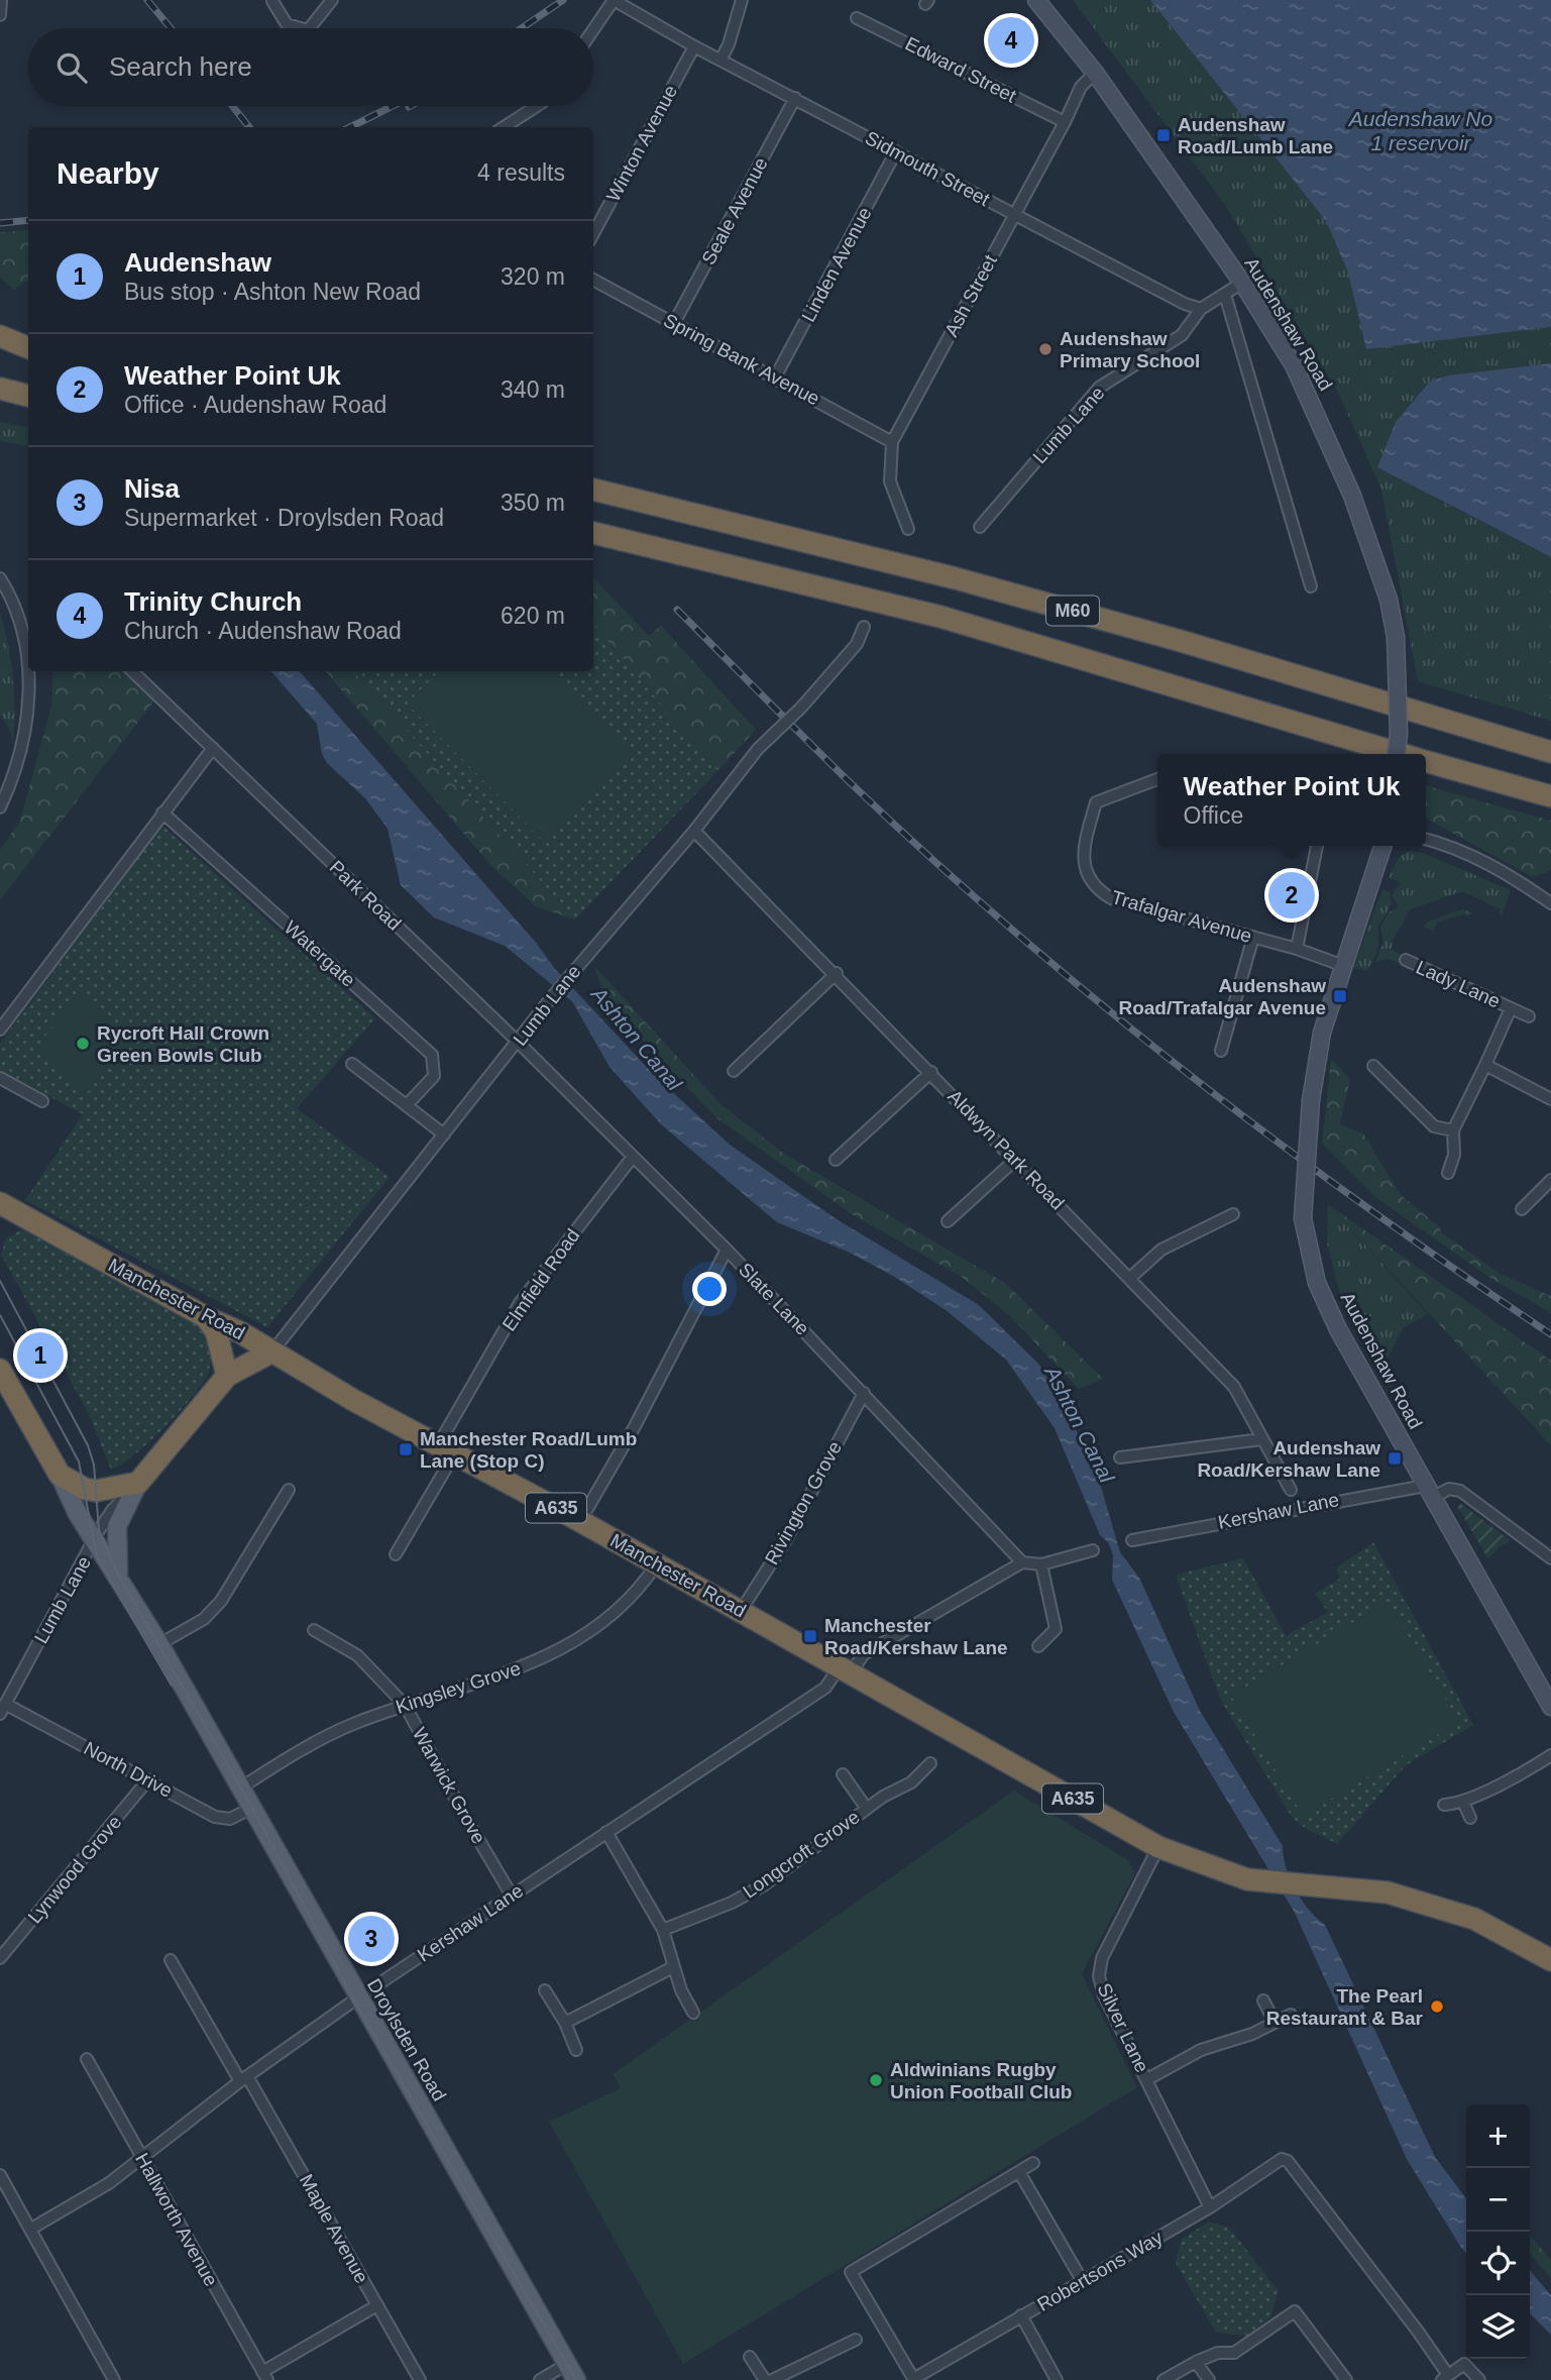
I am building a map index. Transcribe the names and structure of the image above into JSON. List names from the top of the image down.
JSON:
{
  "streets": {
    "highway": [
      "Lumb Lane",
      "M60",
      "Manchester Road",
      "A635"
    ],
    "main road": ["Audenshaw Road", "Droylsden Road"],
    "street": [
      "Edward Street",
      "Winton Avenue",
      "Sidmouth Street",
      "Seale Avenue",
      "Linden Avenue",
      "Ash Street",
      "Spring Bank Avenue",
      "Park Road",
      "Trafalgar Avenue",
      "Watergate",
      "Lady Lane",
      "Aldwyn Park Road",
      "Elmfield Road",
      "Slate Lane",
      "Rivington Grove",
      "Kershaw Lane",
      "Kingsley Grove",
      "North Drive",
      "Warwick Grove",
      "Longcroft Grove",
      "Lynwood Grove",
      "Silver Lane",
      "Hallworth Avenue",
      "Maple Avenue",
      "Robertsons Way"
    ]
  },
  "crossings": [
    ["Edward Street", "Ash Street"],
    ["Winton Avenue", "Sidmouth Street"],
    ["Sidmouth Street", "Seale Avenue"],
    ["Sidmouth Street", "Linden Avenue"],
    ["Sidmouth Street", "Ash Street"],
    ["Sidmouth Street", "Lumb Lane"],
    ["Seale Avenue", "Spring Bank Avenue"],
    ["Linden Avenue", "Spring Bank Avenue"],
    ["Ash Street", "Audenshaw Road"],
    ["Ash Street", "Spring Bank Avenue"],
    ["Audenshaw Road", "Trafalgar Avenue"],
    ["Audenshaw Road", "Kershaw Lane"],
    ["Lumb Lane", "Park Road"],
    ["Lumb Lane", "Aldwyn Park Road"],
    ["Lumb Lane", "Manchester Road"],
    ["Lumb Lane", "Slate Lane"],
    ["Lumb Lane", "North Drive"],
    ["Lumb Lane", "Droylsden Road"],
    ["Park Road", "Slate Lane"],
    ["Elmfield Road", "Manchester Road"],
    ["Elmfield Road", "Slate Lane"],
    ["Manchester Road", "Rivington Grove"],
    ["Manchester Road", "Kershaw Lane"],
    ["Manchester Road", "Kingsley Grove"],
    ["Manchester Road", "Silver Lane"],
    ["Slate Lane", "Rivington Grove"],
    ["Slate Lane", "Kershaw Lane"],
    ["Kershaw Lane", "Warwick Grove"],
    ["Kershaw Lane", "Droylsden Road"],
    ["Kershaw Lane", "Hallworth Avenue"],
    ["Kershaw Lane", "Maple Avenue"],
    ["Kingsley Grove", "Warwick Grove"],
    ["Kingsley Grove", "Droylsden Road"],
    ["North Drive", "Lynwood Grove"],
    ["North Drive", "Droylsden Road"],
    ["Silver Lane", "Robertsons Way"]
  ],
  "water": ["Audenshaw No 1 reservoir", "Ashton Canal"],
  "places": {
    "transit": [
      "Audenshaw Road/Lumb Lane",
      "Audenshaw Road/Trafalgar Avenue",
      "Manchester Road/Lumb Lane (Stop C)",
      "Audenshaw Road/Kershaw Lane",
      "Manchester Road/Kershaw Lane"
    ],
    "other": [
      "Audenshaw Primary School",
      "Rycroft Hall Crown Green Bowls Club",
      "The Pearl Restaurant & Bar",
      "Aldwinians Rugby Union Football Club"
    ]
  },
  "page": {
    "pins": [
      "4",
      "2",
      "1",
      "3"
    ],
    "search": "Search here",
    "heading": ["Nearby", "4 results"],
    "list": [
      {
        "mark": "1",
        "name": "Audenshaw",
        "note": "Bus stop · Ashton New Road",
        "value": "320 m"
      },
      {
        "mark": "2",
        "name": "Weather Point Uk",
        "note": "Office · Audenshaw Road",
        "value": "340 m"
      },
      {
        "mark": "3",
        "name": "Nisa",
        "note": "Supermarket · Droylsden Road",
        "value": "350 m"
      },
      {
        "mark": "4",
        "name": "Trinity Church",
        "note": "Church · Audenshaw Road",
        "value": "620 m"
      }
    ],
    "popup": ["Weather Point Uk", "Office"],
    "map_buttons": ["+", "−"]
  }
}
